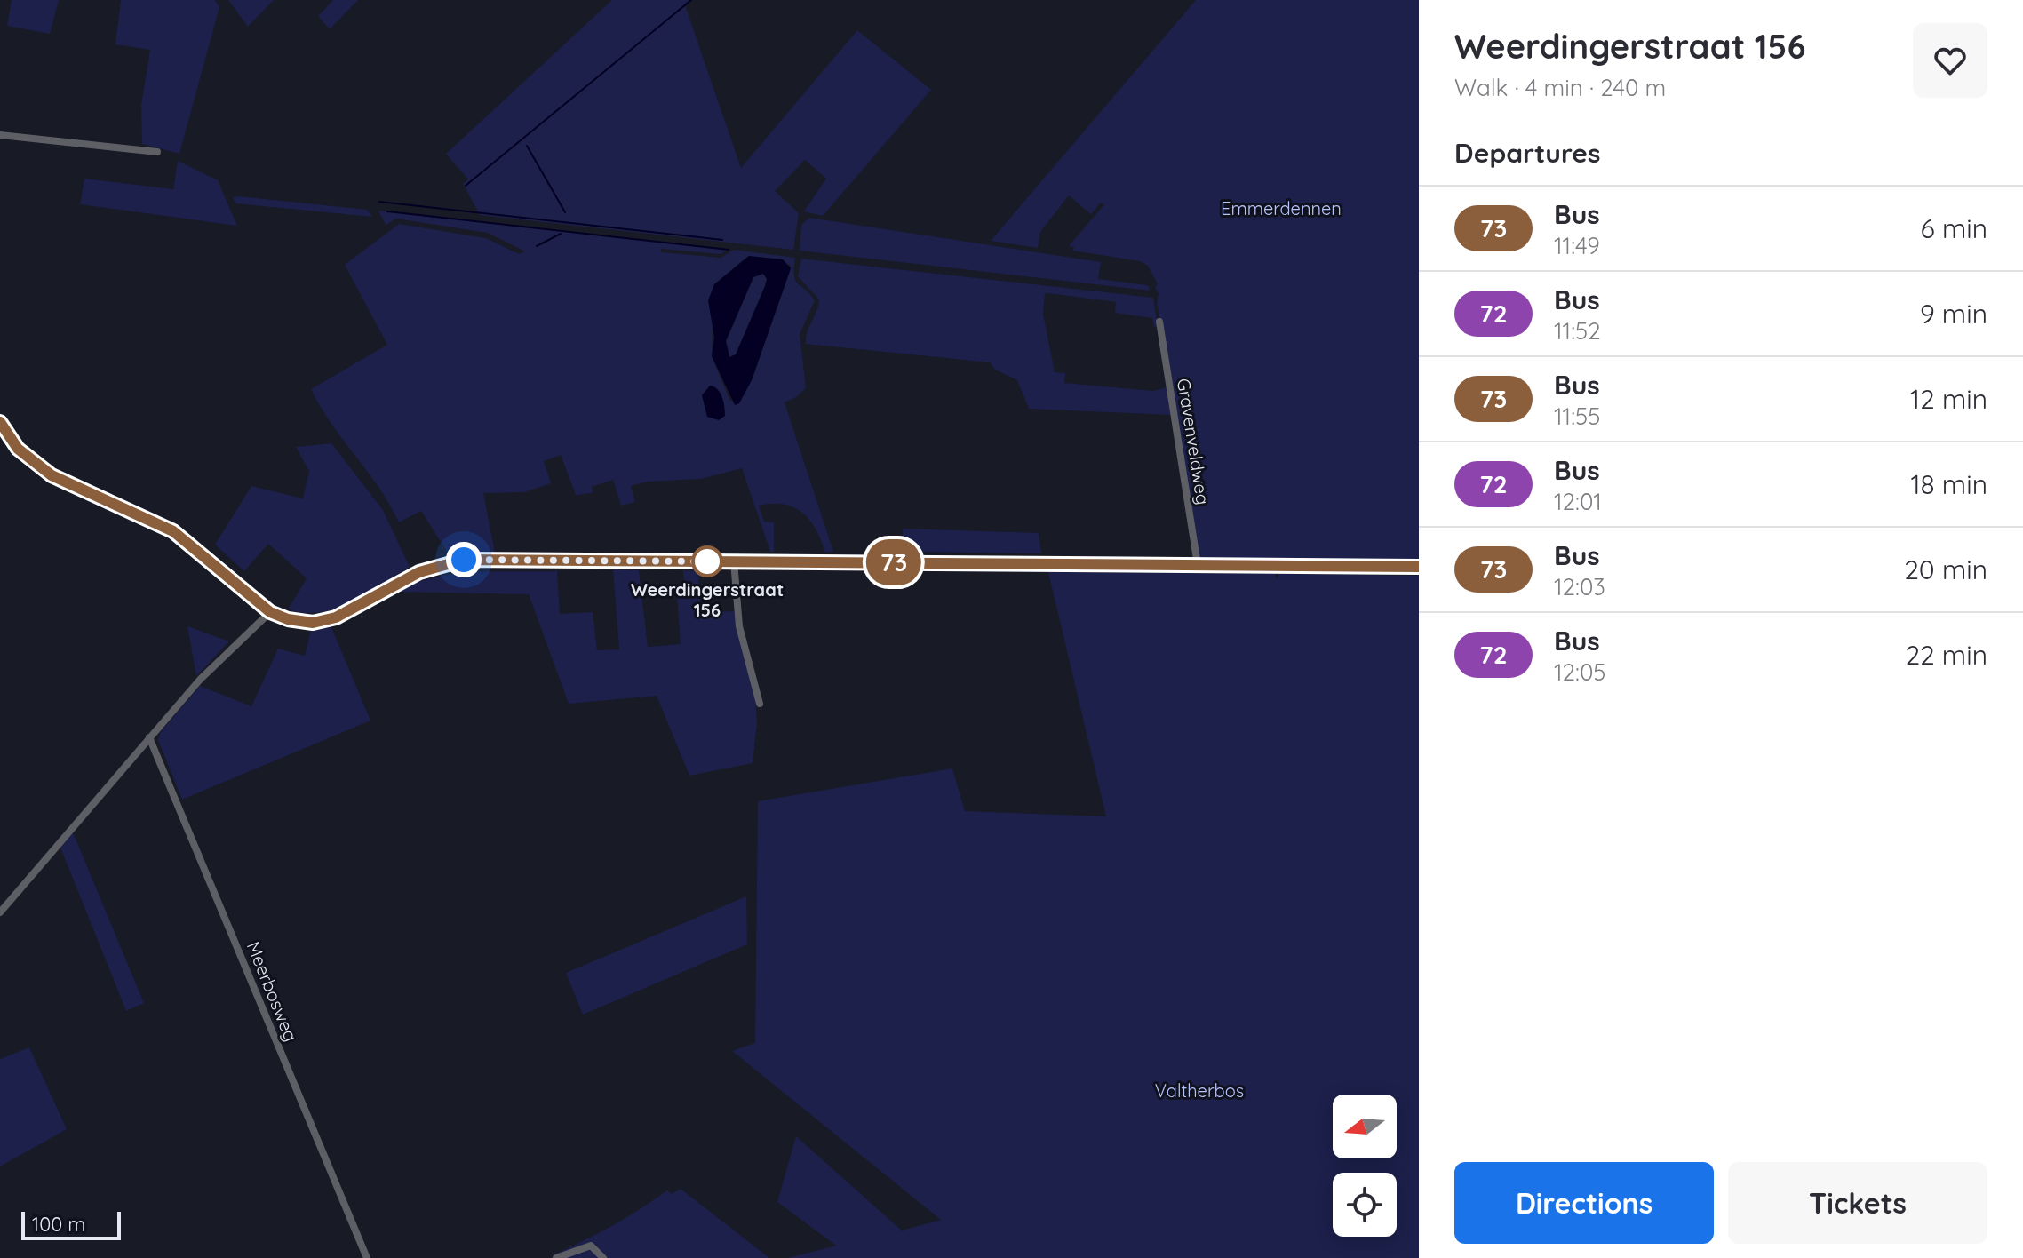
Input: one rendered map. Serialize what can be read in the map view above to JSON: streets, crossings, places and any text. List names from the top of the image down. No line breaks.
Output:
{"streets":{"street":["Gravenveldweg","Meerbosweg"]},"parks":["Emmerdennen","Valtherbos"],"places":["Weerdingerstraat 156"],"lines":["bus line 73"],"scale_bar":"100 m","north":"left","page":{"on_map":"73","heading":[["Weerdingerstraat 156","Walk · 4 min · 240 m"],"Departures"],"list":[{"mark":"73","name":"Bus","note":"11:49","value":"6 min"},{"mark":"72","name":"Bus","note":"11:52","value":"9 min"},{"mark":"73","name":"Bus","note":"11:55","value":"12 min"},{"mark":"72","name":"Bus","note":"12:01","value":"18 min"},{"mark":"73","name":"Bus","note":"12:03","value":"20 min"},{"mark":"72","name":"Bus","note":"12:05","value":"22 min"}],"buttons":["Directions","Tickets"],"scale":"100 m"}}
